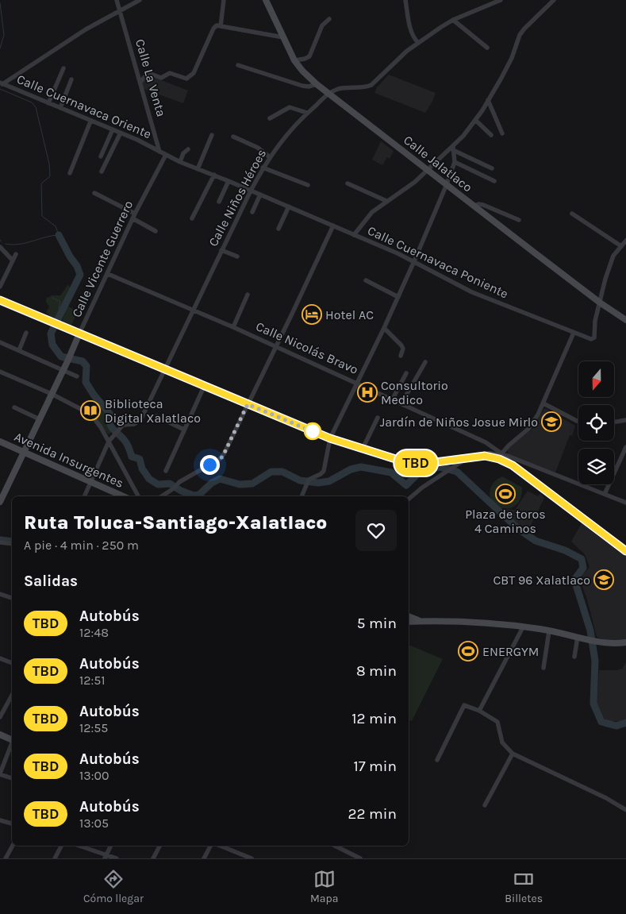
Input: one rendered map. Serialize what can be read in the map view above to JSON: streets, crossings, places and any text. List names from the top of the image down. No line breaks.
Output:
{"streets":{"main road":["Calle Jalatlaco","Calle Vicente Guerrero","Avenida Insurgentes"],"street":["Calle La Venta","Calle Cuernavaca Oriente","Calle Niños Héroes","Calle Cuernavaca Poniente","Calle Nicolás Bravo"]},"crossings":[["Calle La Venta","Calle Cuernavaca Oriente"],["Calle La Venta","Calle Cuernavaca Poniente"],["Calle Cuernavaca Oriente","Calle Cuernavaca Poniente"],["Calle Jalatlaco","Calle Niños Héroes"],["Calle Jalatlaco","Calle Cuernavaca Poniente"],["Calle Niños Héroes","Calle Cuernavaca Poniente"],["Calle Niños Héroes","Calle Nicolás Bravo"],["Calle Vicente Guerrero","Calle Cuernavaca Poniente"],["Calle Vicente Guerrero","Calle Nicolás Bravo"],["Calle Vicente Guerrero","Avenida Insurgentes"]],"places":{"hotel":["Hotel AC"],"hospital":["Consultorio Medico"],"library":["Biblioteca Digital Xalatlaco"],"school or university":["Jardín de Niños Josue Mirlo","CBT 96 Xalatlaco"],"sports":["Plaza de toros 4 Caminos","ENERGYM"]},"lines":["bus line TBD"],"north":"bottom","page":{"on_map":"TBD","heading":[["Ruta Toluca-Santiago-Xalatlaco","A pie · 4 min · 250 m"],"Salidas"],"list":[{"mark":"TBD","name":"Autobús","note":"12:48","value":"5 min"},{"mark":"TBD","name":"Autobús","note":"12:51","value":"8 min"},{"mark":"TBD","name":"Autobús","note":"12:55","value":"12 min"},{"mark":"TBD","name":"Autobús","note":"13:00","value":"17 min"},{"mark":"TBD","name":"Autobús","note":"13:05","value":"22 min"}],"tabs":["Cómo llegar","Mapa","Billetes"]}}
